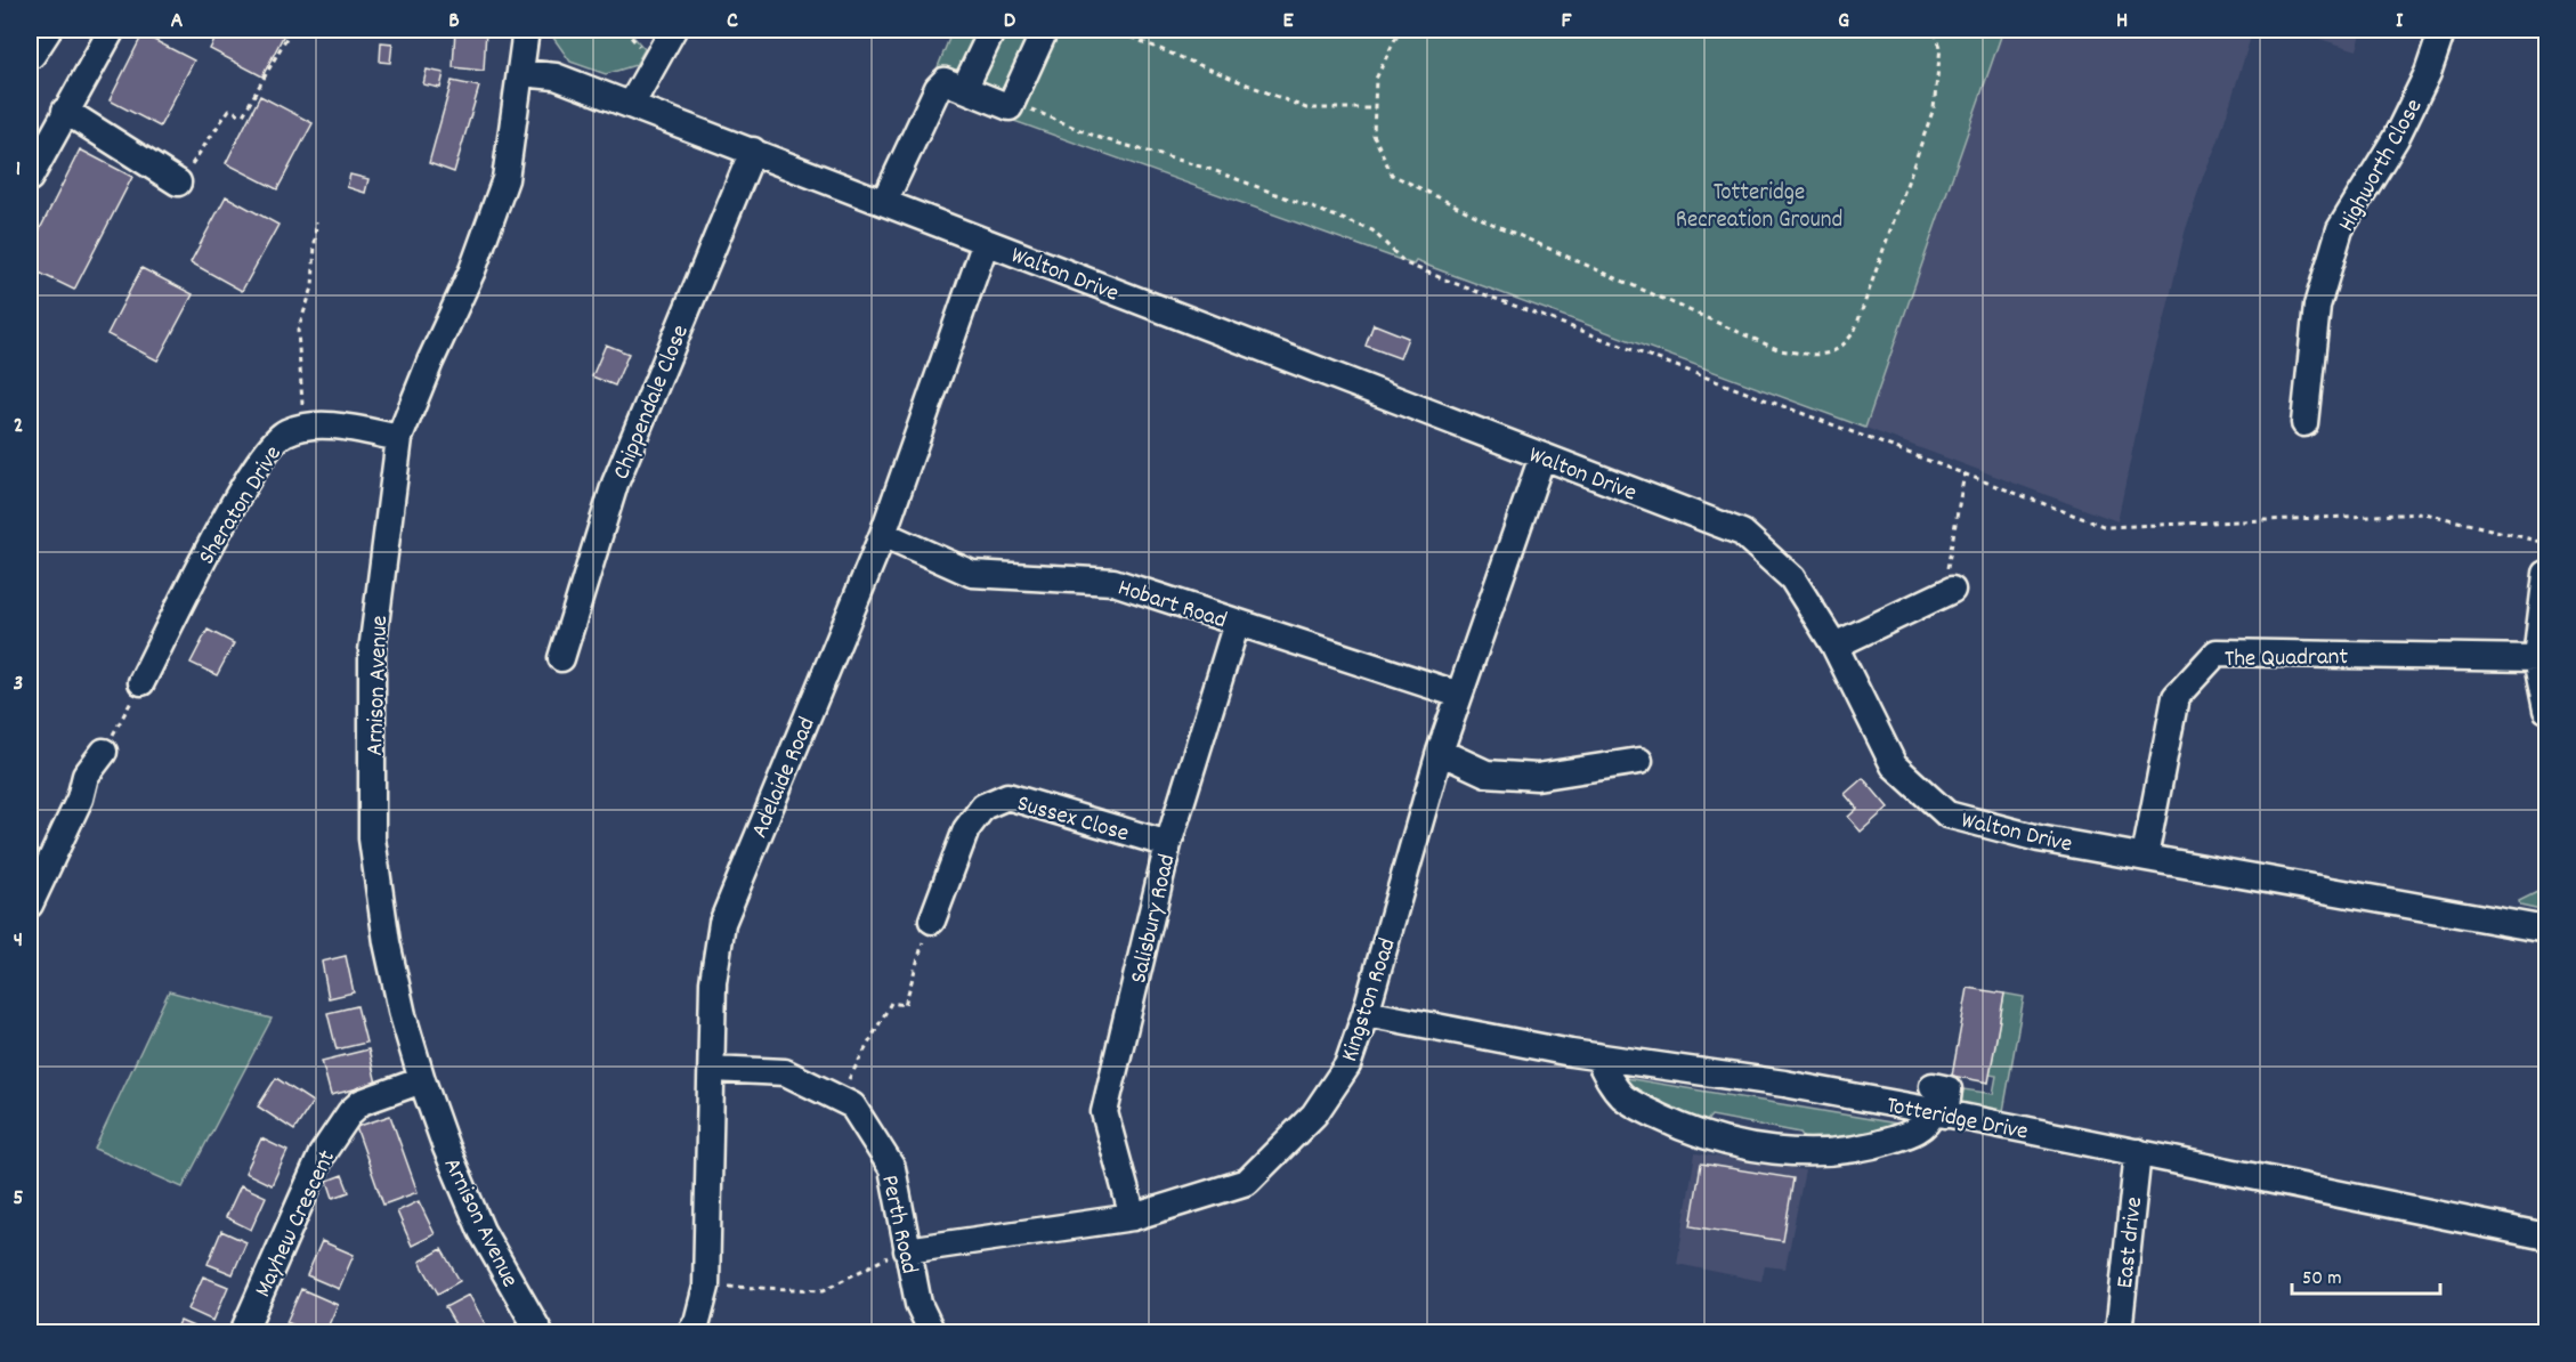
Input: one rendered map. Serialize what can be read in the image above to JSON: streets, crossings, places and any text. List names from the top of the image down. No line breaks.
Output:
{"streets":{"street":["Highworth Close","Walton Drive","Chippendale Close","Sheraton Drive","Hobart Road","The Quadrant","Arnison Avenue","Adelaide Road","Sussex Close","Salisbury Road","Kingston Road","Totteridge Drive","Mayhew Crescent","Perth Road","East drive"]},"crossings":[["Walton Drive","Chippendale Close"],["Walton Drive","The Quadrant"],["Walton Drive","Arnison Avenue"],["Walton Drive","Adelaide Road"],["Walton Drive","Kingston Road"],["Sheraton Drive","Arnison Avenue"],["Hobart Road","Adelaide Road"],["Hobart Road","Salisbury Road"],["Hobart Road","Kingston Road"],["Arnison Avenue","Mayhew Crescent"],["Adelaide Road","Perth Road"],["Sussex Close","Salisbury Road"],["Salisbury Road","Kingston Road"],["Kingston Road","Totteridge Drive"],["Kingston Road","Perth Road"],["Totteridge Drive","East drive"]],"parks":["Totteridge Recreation Ground"],"scale_bar":"50 m","grid":{"columns":["A","B","C","D","E","F","G","H","I"],"rows":["1","2","3","4","5"]}}
